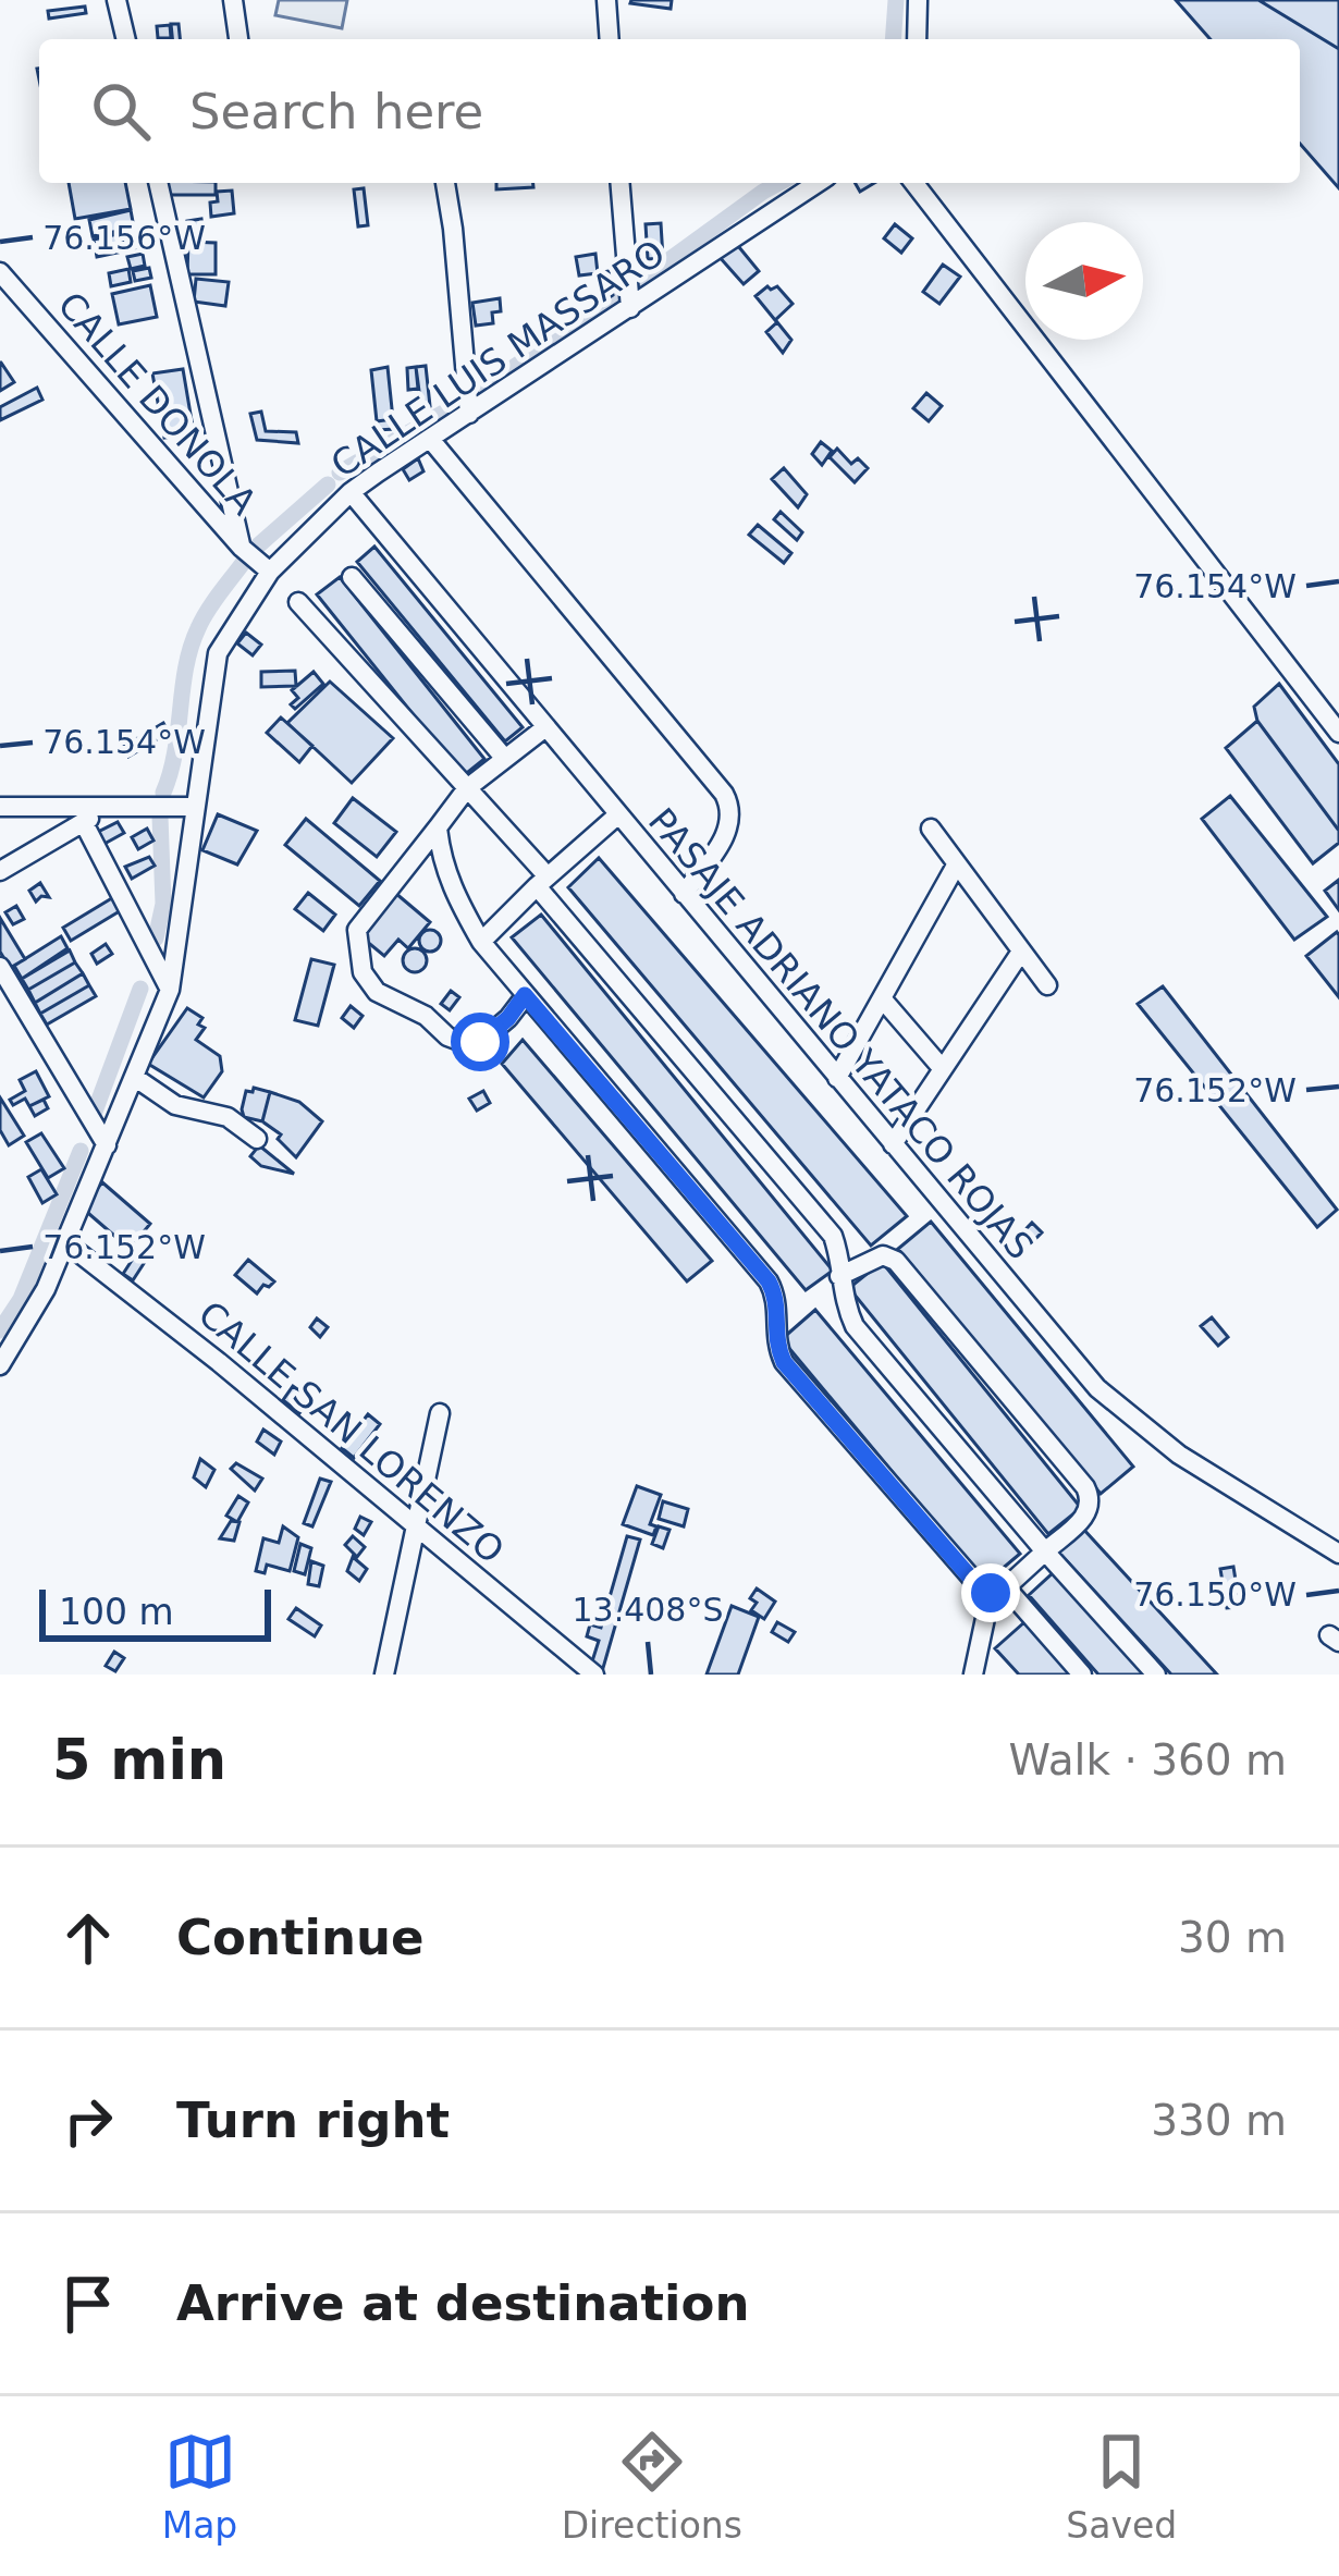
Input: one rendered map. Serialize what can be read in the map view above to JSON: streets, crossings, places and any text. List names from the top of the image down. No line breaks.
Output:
{"streets":{"street":["CALLE LUIS MASSARO","CALLE DONOLA","PASAJE ADRIANO YATACO ROJAS","CALLE SAN LORENZO"]},"crossings":[["CALLE LUIS MASSARO","CALLE DONOLA"],["CALLE LUIS MASSARO","PASAJE ADRIANO YATACO ROJAS"],["CALLE LUIS MASSARO","CALLE SAN LORENZO"]],"scale_bar":"100 m","north":"right","page":{"search":"Search here","scale":"100 m","heading":["5 min","Walk · 360 m"],"list":[["Continue","30 m"],["Turn right","330 m"],"Arrive at destination"],"nav":["Map","Directions","Saved"]},"coordinates":["76.156°W","76.154°W","76.152°W","76.150°W","13.408°S"]}
